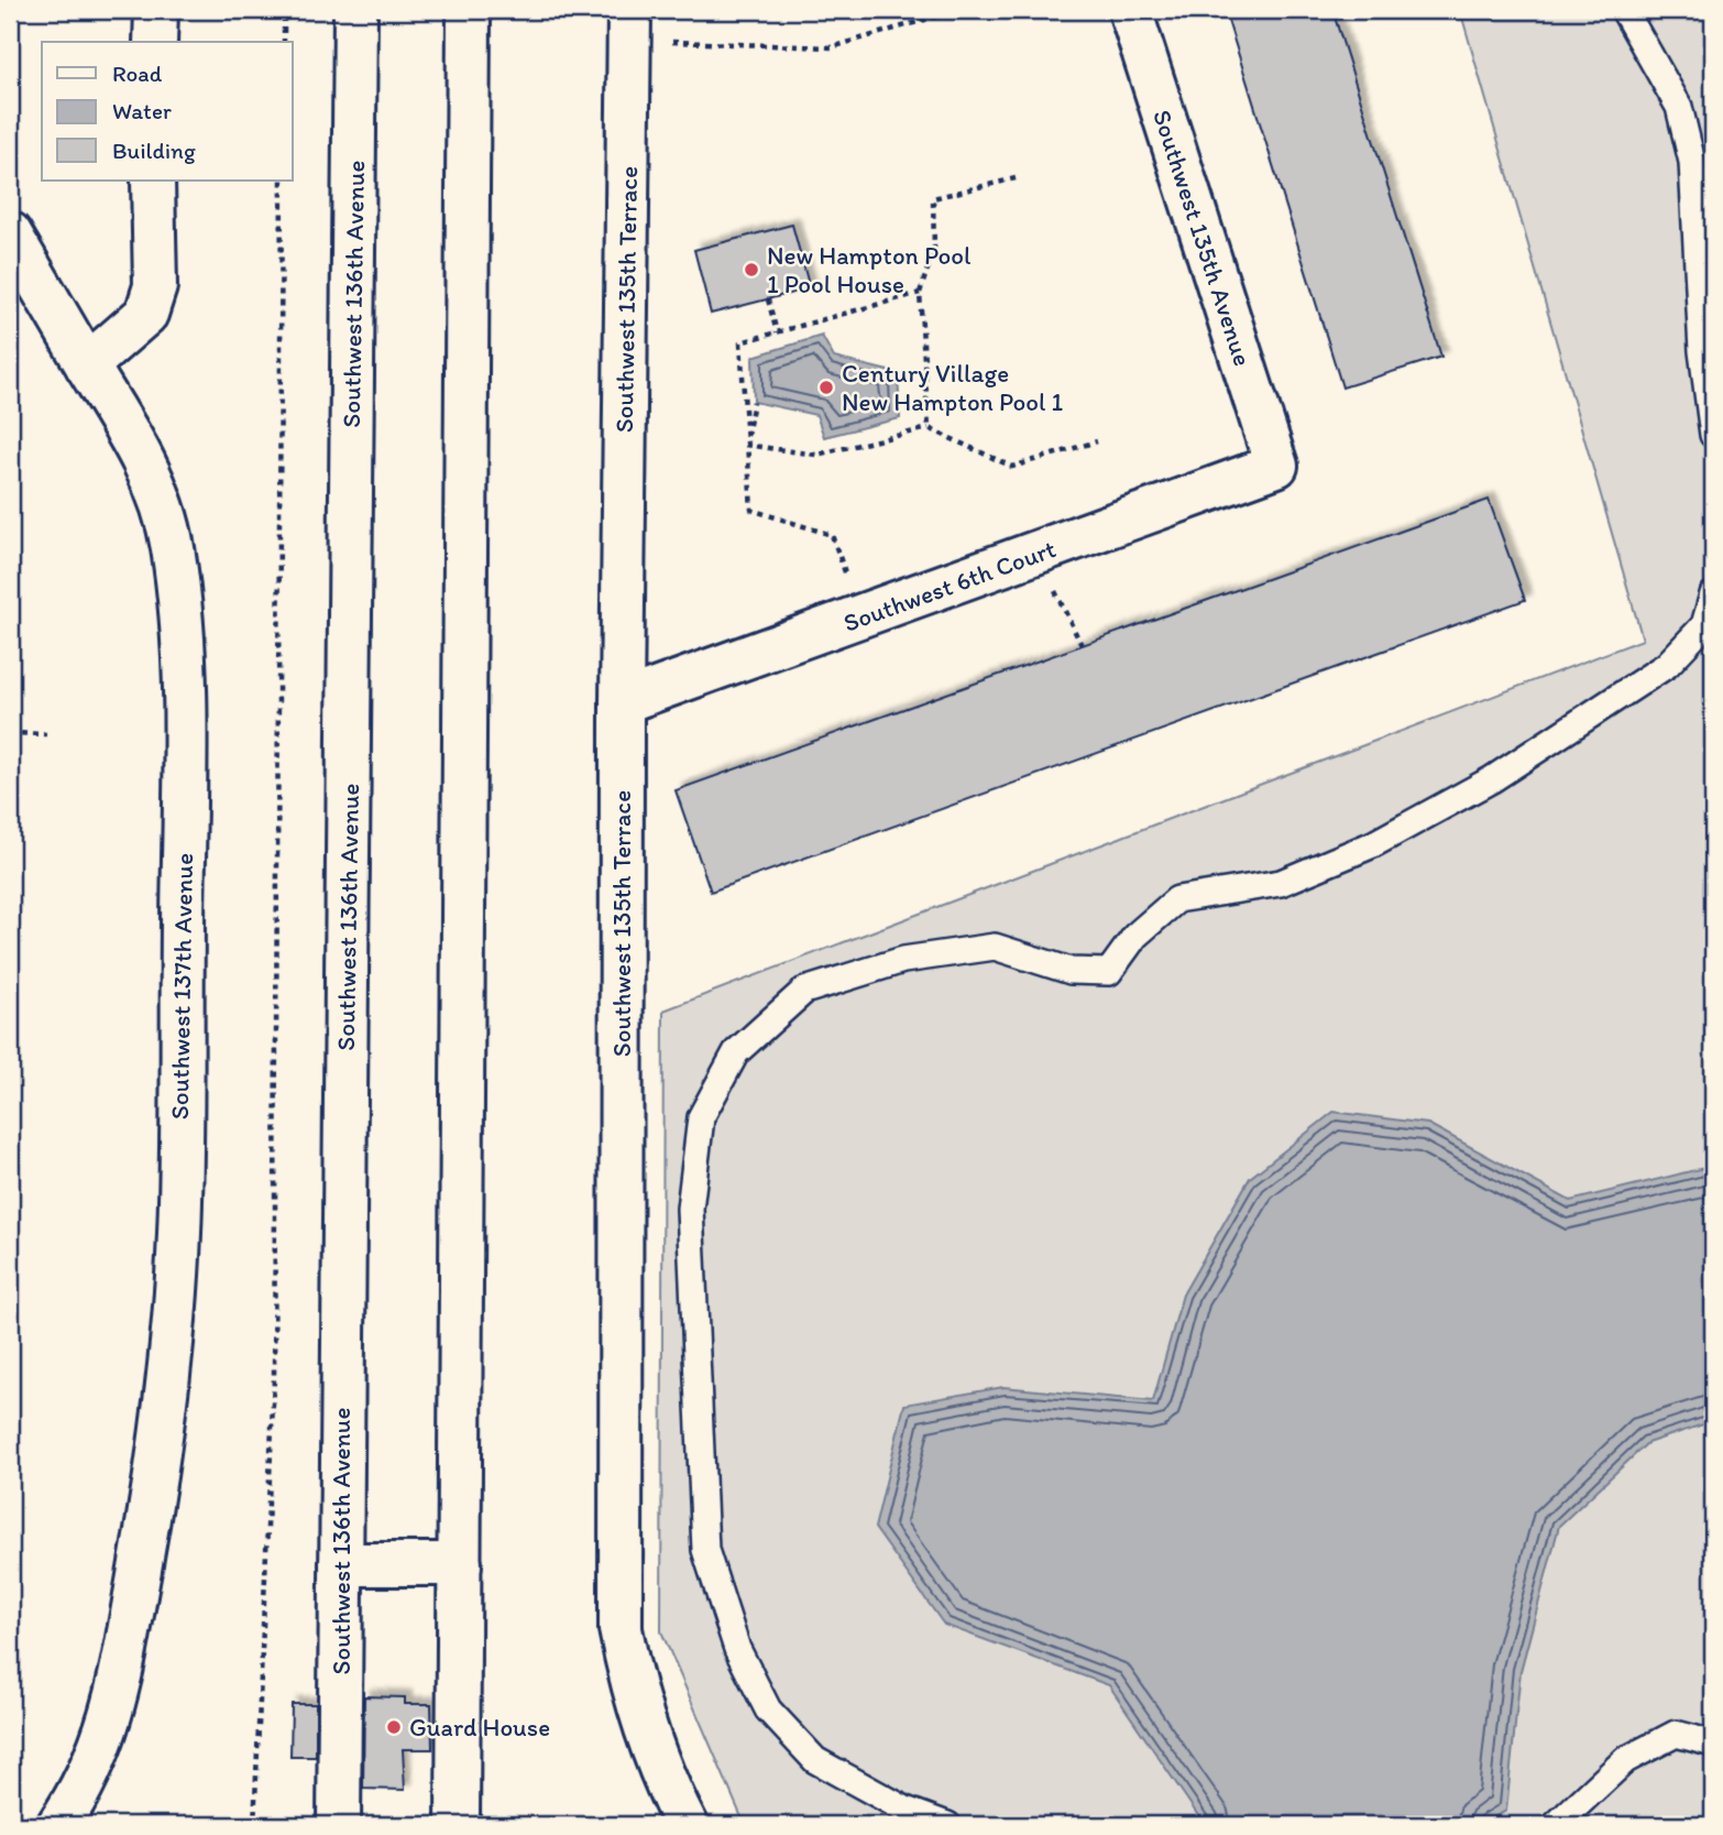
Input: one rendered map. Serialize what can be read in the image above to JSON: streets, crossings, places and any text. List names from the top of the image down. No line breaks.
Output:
{"streets":{"street":["Southwest 135th Avenue","Southwest 136th Avenue","Southwest 135th Terrace","Southwest 6th Court","Southwest 137th Avenue"]},"crossings":[["Southwest 135th Avenue","Southwest 6th Court"],["Southwest 135th Terrace","Southwest 6th Court"]],"places":["New Hampton Pool 1 Pool House","Century Village New Hampton Pool 1","Guard House"],"legend":["Road","Water","Building"]}
